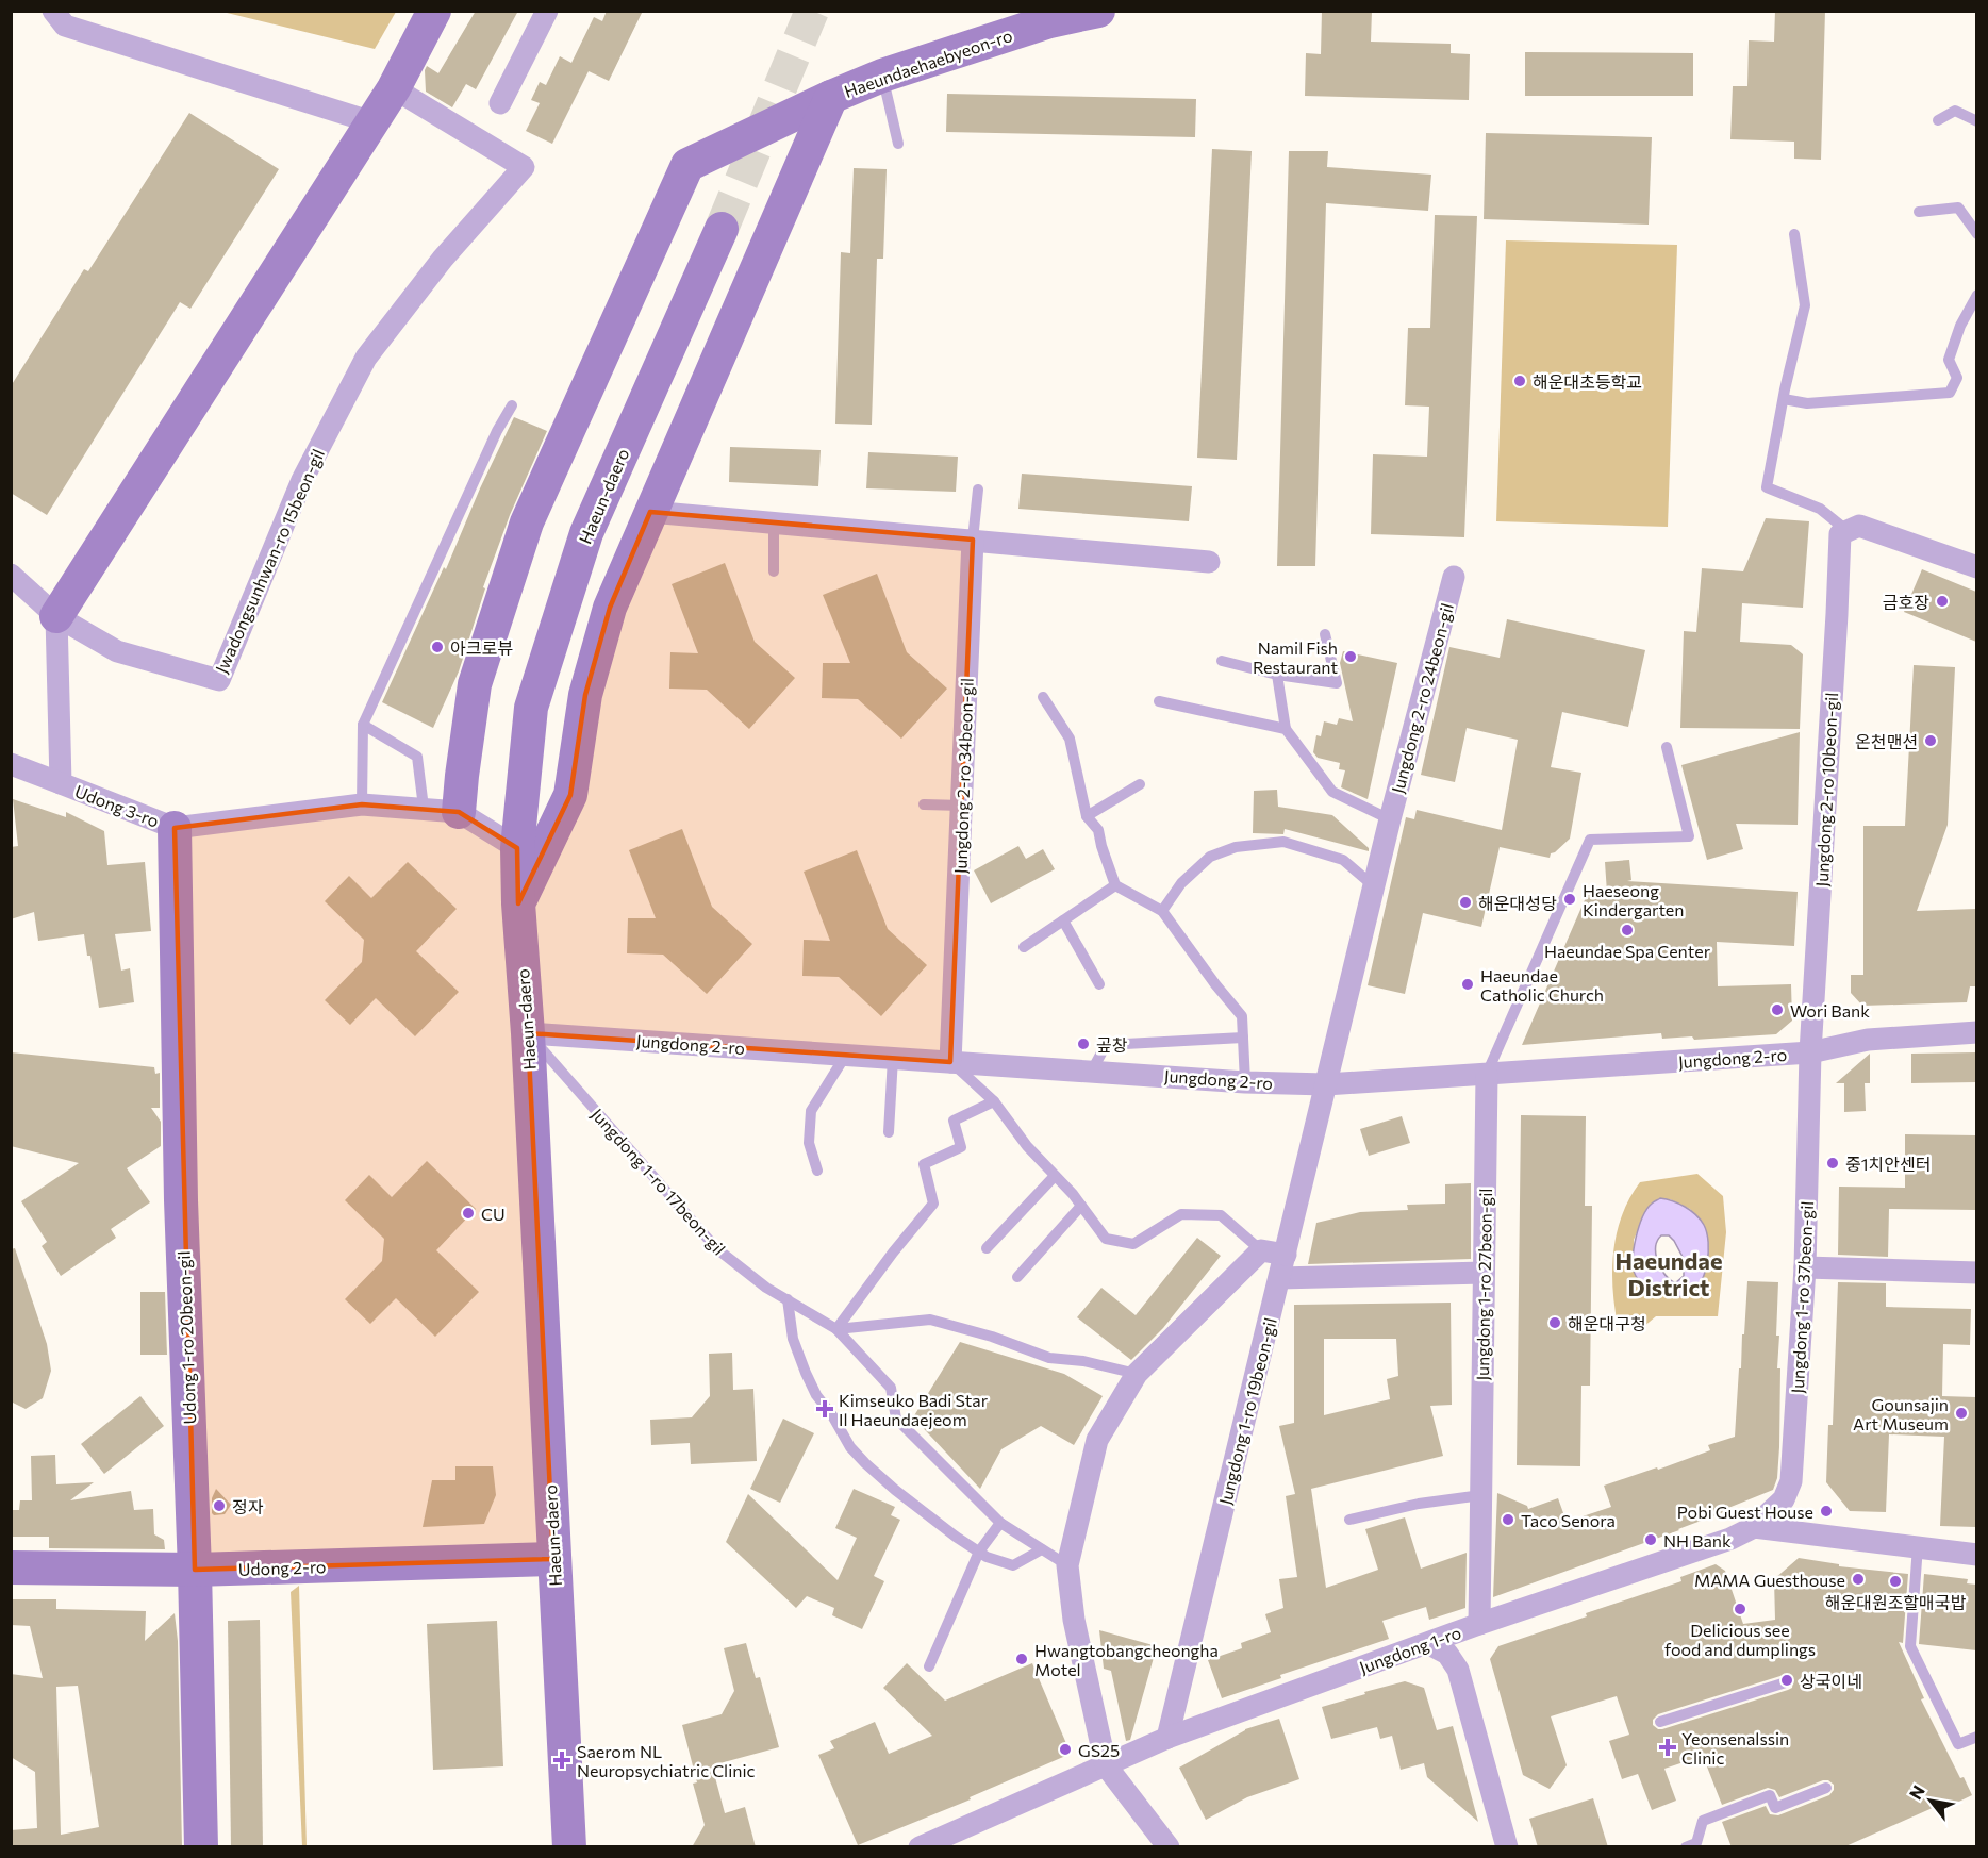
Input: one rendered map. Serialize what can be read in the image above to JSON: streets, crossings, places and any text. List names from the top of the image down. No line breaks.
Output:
{"streets":{"street":["Haeundaehaebyeon-ro","Haeun-daero","Jwadongsunhwan-ro 15beon-gil","Jungdong 2-ro 24beon-gil","Jungdong 2-ro 34beon-gil","Jungdong 2-ro 10beon-gil","Udong 3-ro","Jungdong 2-ro","Jungdong 1-ro 27beon-gil","Jungdong 1-ro 37beon-gil","Udong 1-ro 20beon-gil","Jungdong 1-ro 19beon-gil","Udong 2-ro","Jungdong 1-ro"],"lane":["Jungdong 1-ro 17beon-gil"]},"crossings":[["Haeundaehaebyeon-ro","Udong 3-ro"],["Haeun-daero","Udong 3-ro"],["Haeun-daero","Jungdong 2-ro"],["Haeun-daero","Jungdong 1-ro 17beon-gil"],["Haeun-daero","Udong 2-ro"],["Jwadongsunhwan-ro 15beon-gil","Udong 3-ro"],["Jungdong 2-ro 24beon-gil","Jungdong 2-ro"],["Jungdong 2-ro 24beon-gil","Jungdong 1-ro 19beon-gil"],["Jungdong 2-ro 34beon-gil","Jungdong 2-ro"],["Jungdong 2-ro 10beon-gil","Jungdong 2-ro"],["Jungdong 2-ro 10beon-gil","Jungdong 1-ro 37beon-gil"],["Udong 3-ro","Udong 1-ro 20beon-gil"],["Jungdong 2-ro","Jungdong 1-ro 17beon-gil"],["Jungdong 2-ro","Jungdong 1-ro 27beon-gil"],["Jungdong 2-ro","Jungdong 1-ro 37beon-gil"],["Jungdong 2-ro","Jungdong 1-ro 19beon-gil"],["Jungdong 1-ro 27beon-gil","Jungdong 1-ro"],["Jungdong 1-ro 37beon-gil","Jungdong 1-ro"],["Udong 1-ro 20beon-gil","Udong 2-ro"],["Jungdong 1-ro 19beon-gil","Jungdong 1-ro"]],"districts":["Haeundae District"],"places":{"other":["해운대초등학교","금호장","아크로뷰","Namil Fish Restaurant","온천맨션","Haeseong Kindergarten","해운대성당","Haeundae Spa Center","Haeundae Catholic Church","Wori Bank","곺창","중1치안센터","CU","해운대구청","Gounsajin Art Museum","정자","Pobi Guest House","Taco Senora","NH Bank","MAMA Guesthouse","해운대원조할매국밥","Delicious see food and dumplings","Hwangtobangcheongha Motel","상국이네","GS25"],"health":["Kimseuko Badi Star Il Haeundaejeom","Yeonsenalssin Clinic","Saerom NL Neuropsychiatric Clinic"]},"north":"top left"}
